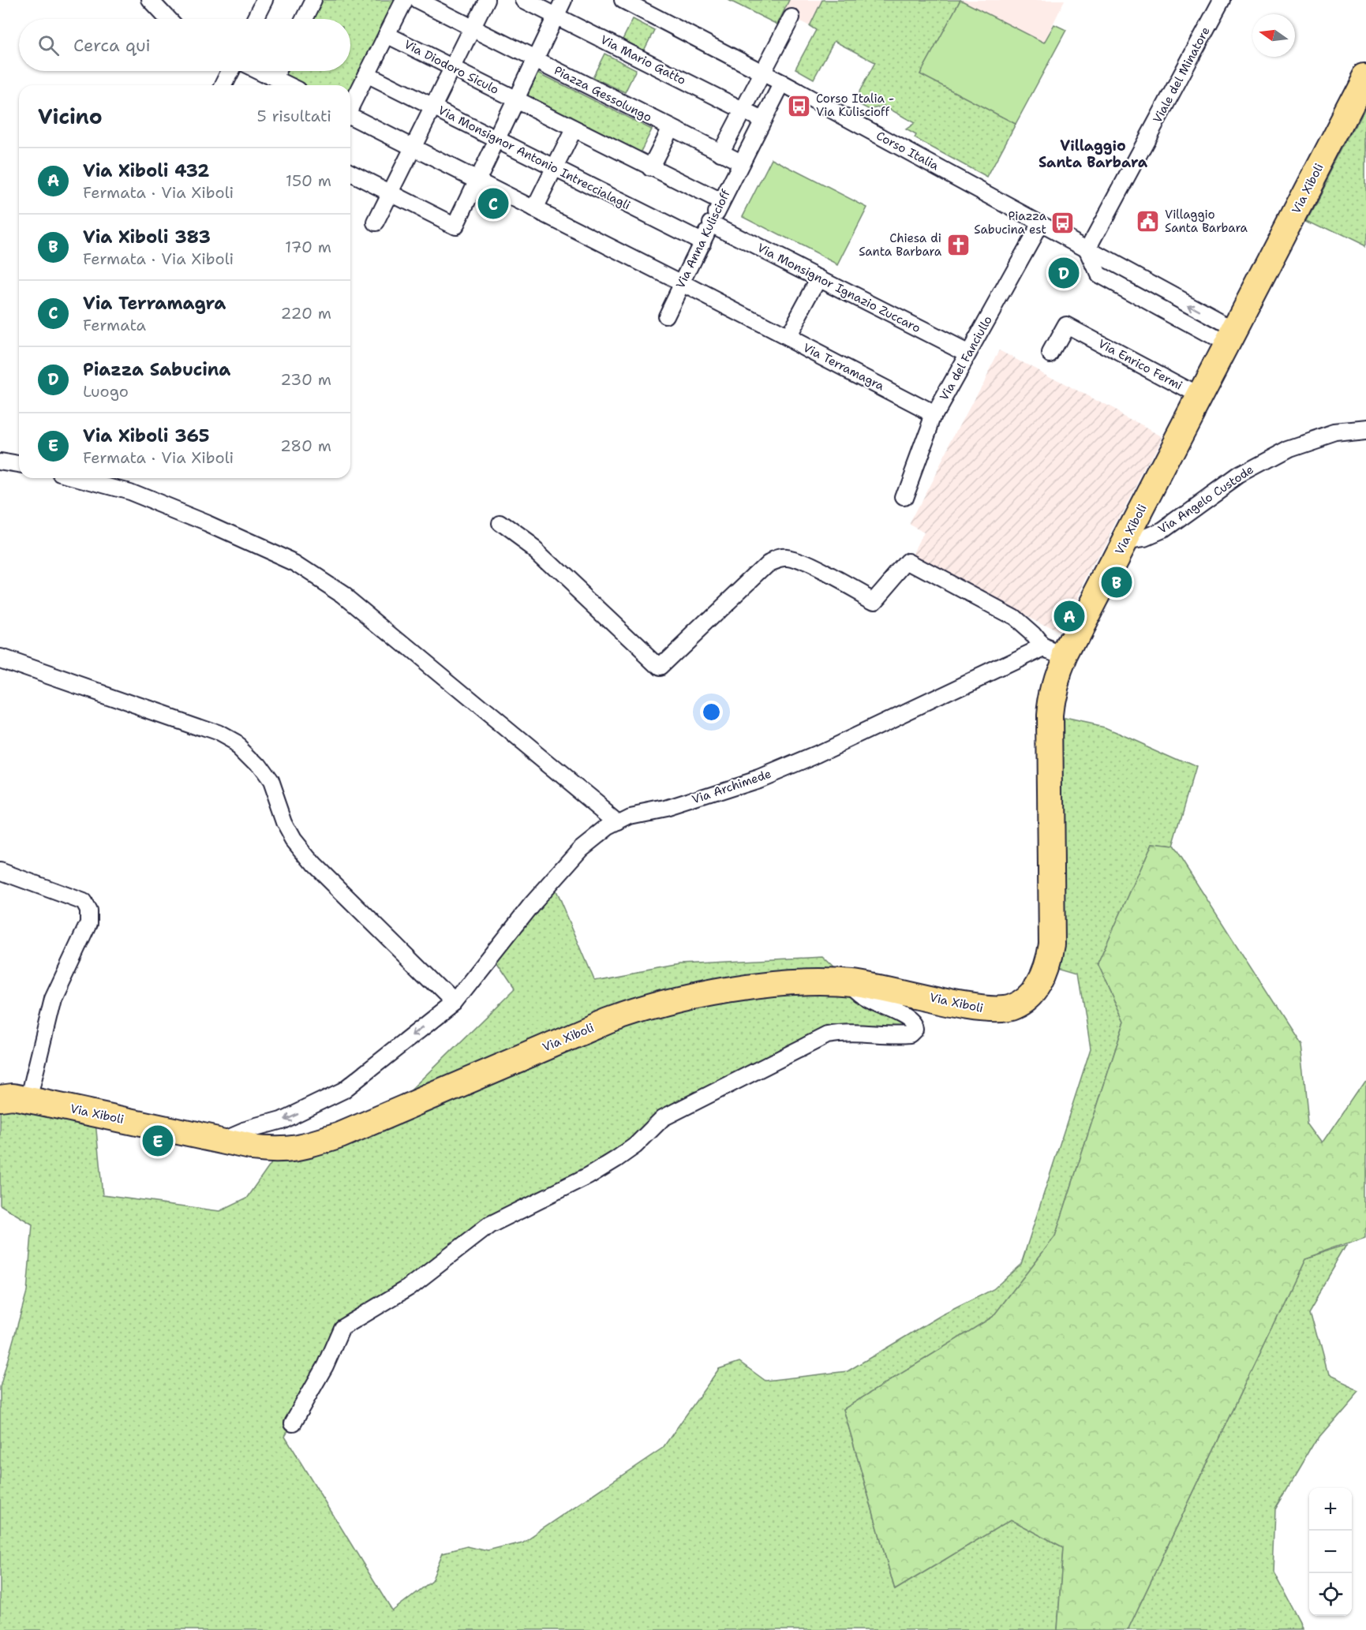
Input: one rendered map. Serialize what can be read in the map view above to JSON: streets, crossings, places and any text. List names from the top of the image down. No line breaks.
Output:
{"streets":{"main road":["Via Xiboli"],"street":["Via Mario Gatto","Via Diodoro Siculo","Viale del Minatore","Piazza Gessolungo","Corso Italia","Via Monsignor Antonio Intreccialagli","Via Anna Kuliscioff","Via Monsignor Ignazio Zuccaro","Via del Fanciullo","Via Enrico Fermi","Via Terramagra","Via Angelo Custode","Via Archimede"]},"crossings":[["Via Mario Gatto","Via Anna Kuliscioff"],["Viale del Minatore","Corso Italia"],["Piazza Gessolungo","Via Anna Kuliscioff"],["Corso Italia","Via Xiboli"],["Corso Italia","Via Anna Kuliscioff"],["Corso Italia","Via del Fanciullo"],["Via Monsignor Antonio Intreccialagli","Via Anna Kuliscioff"],["Via Xiboli","Via Enrico Fermi"],["Via Xiboli","Via Angelo Custode"],["Via Xiboli","Via Archimede"],["Via Anna Kuliscioff","Via Monsignor Ignazio Zuccaro"],["Via Anna Kuliscioff","Via Terramagra"],["Via Monsignor Ignazio Zuccaro","Via del Fanciullo"],["Via del Fanciullo","Via Terramagra"]],"districts":["Villaggio Santa Barbara"],"places":{"bus stop":["Corso Italia - Via Kuliscioff","Piazza Sabucina est"],"public building":["Villaggio Santa Barbara"],"church":["Chiesa di Santa Barbara"]},"north":"left","page":{"search":"Cerca qui","heading":["Vicino","5 risultati"],"list":[{"mark":"A","name":"Via Xiboli 432","note":"Fermata · Via Xiboli","value":"150 m"},{"mark":"B","name":"Via Xiboli 383","note":"Fermata · Via Xiboli","value":"170 m"},{"mark":"C","name":"Via Terramagra","note":"Fermata","value":"220 m"},{"mark":"D","name":"Piazza Sabucina","note":"Luogo","value":"230 m"},{"mark":"E","name":"Via Xiboli 365","note":"Fermata · Via Xiboli","value":"280 m"}],"pins":["C","D","B","A","E"],"map_buttons":["+","−"]}}
